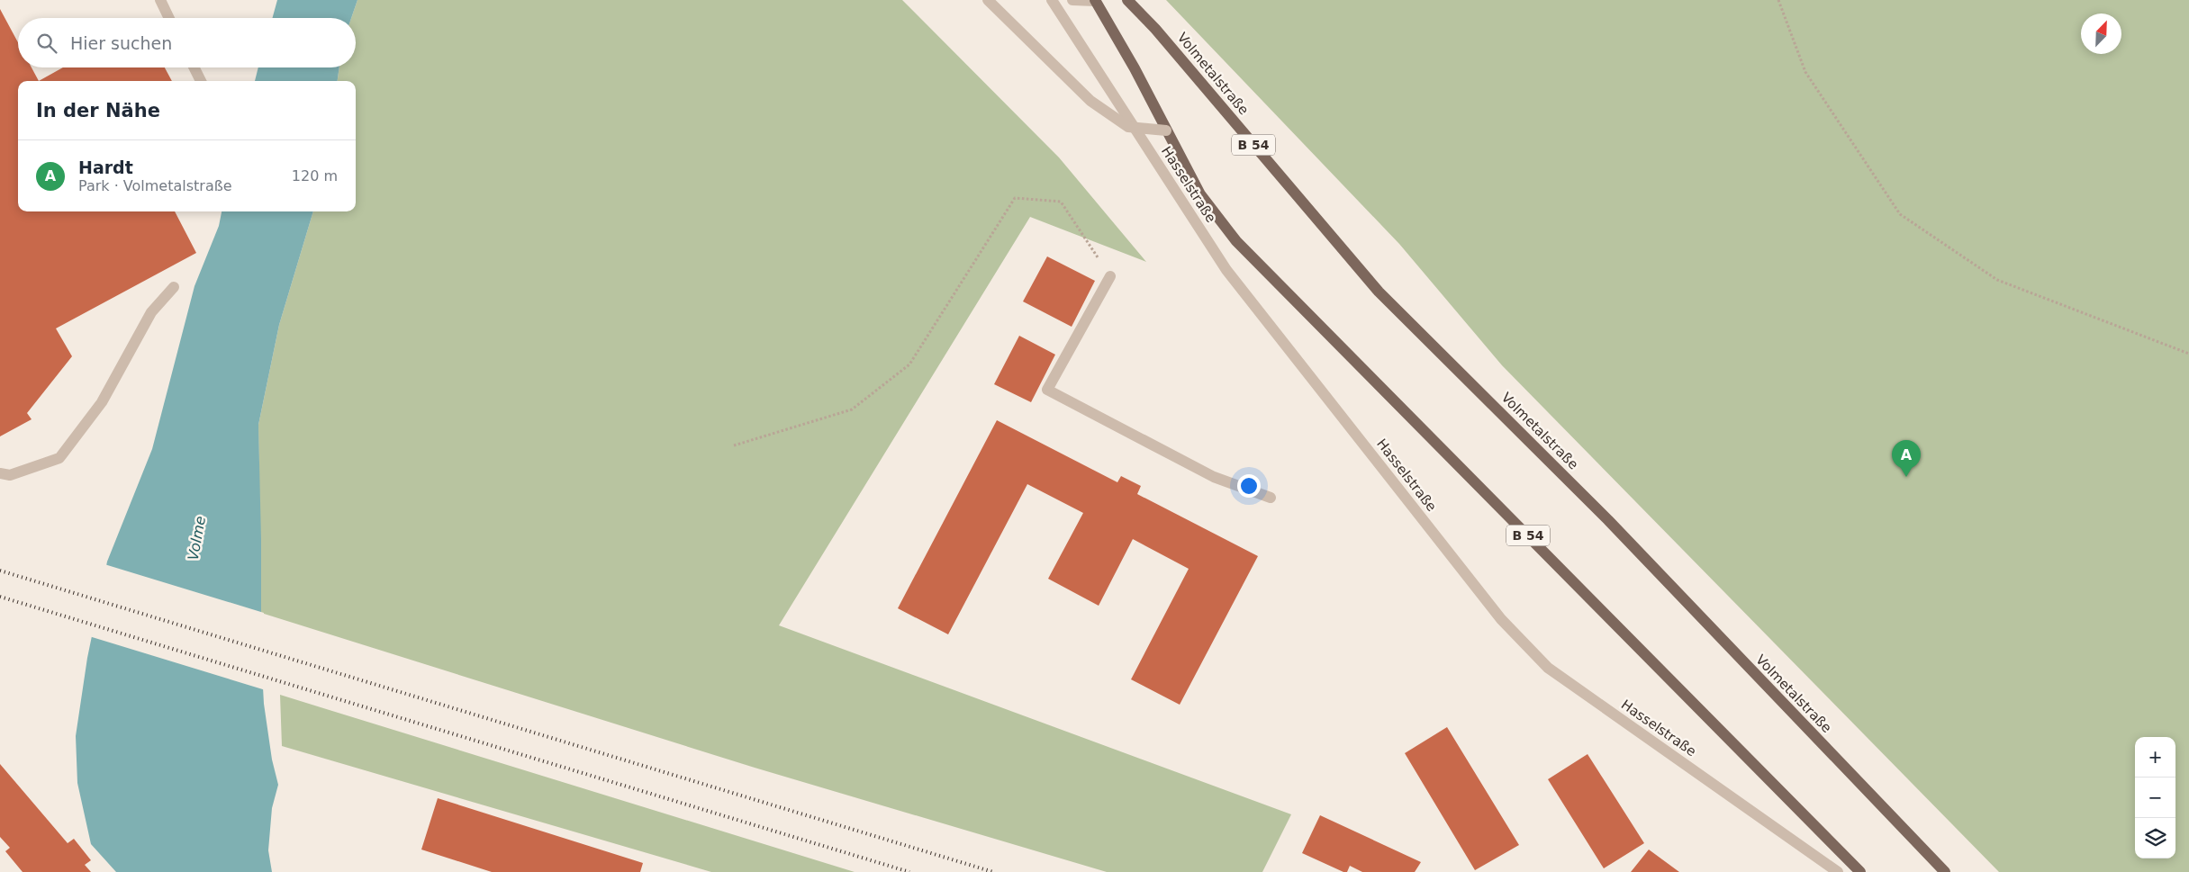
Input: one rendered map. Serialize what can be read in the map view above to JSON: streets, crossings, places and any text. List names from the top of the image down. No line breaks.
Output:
{"streets":{"main road":["Volmetalstraße","B 54"],"lane":["Hasselstraße"]},"water":["Volme"],"north":"top right","page":{"search":"Hier suchen","heading":"In der Nähe","list":[{"mark":"A","name":"Hardt","note":"Park · Volmetalstraße","value":"120 m"}],"pins":"A","map_buttons":["+","−"]}}
